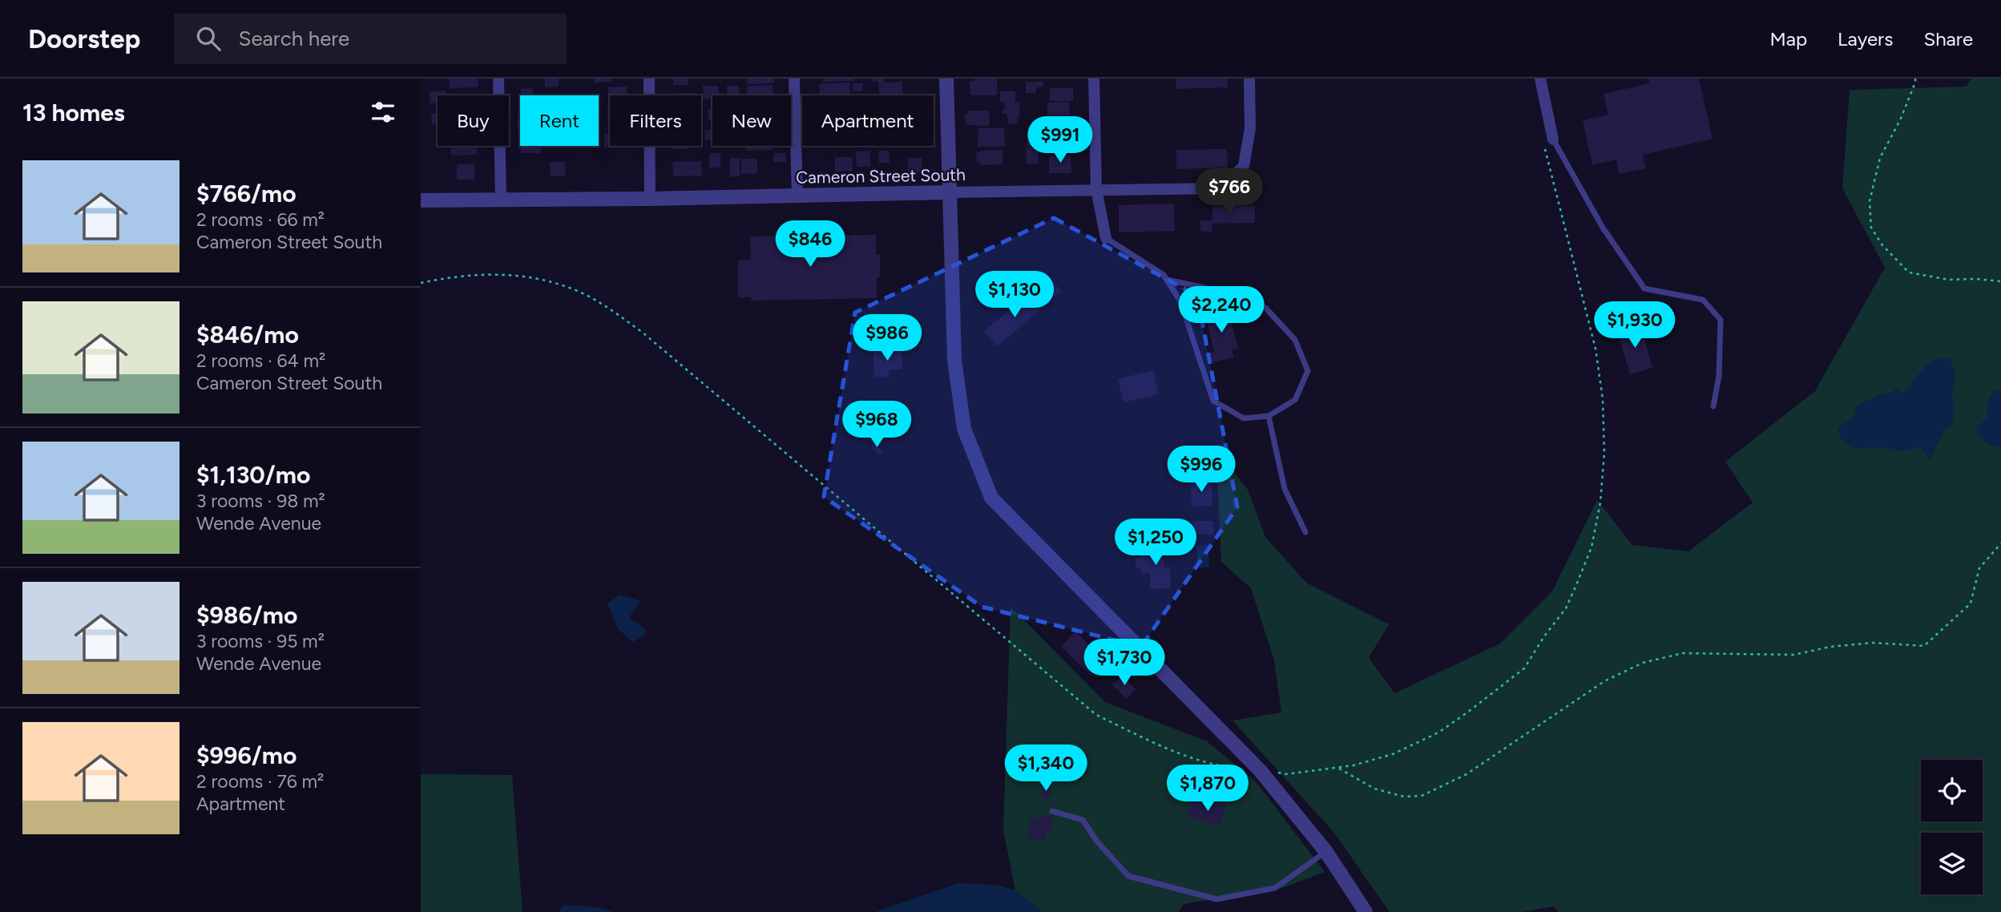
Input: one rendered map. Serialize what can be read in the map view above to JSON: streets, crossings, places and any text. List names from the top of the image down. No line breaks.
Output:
{"streets":{"street":["Cameron Street South"]},"page":{"header":"Doorstep","search":"Search here","nav":["Map","Layers","Share"],"heading":"13 homes","chip":["Buy","Rent","Filters","New","Apartment"],"price":["$991","$766","$846","$1,130","$2,240","$1,930","$986","$968","$996","$1,250","$1,730","$1,340","$1,870"],"list":[{"name":"$766/mo","note":"2 rooms · 66 m² · Cameron Street South"},{"name":"$846/mo","note":"2 rooms · 64 m² · Cameron Street South"},{"name":"$1,130/mo","note":"3 rooms · 98 m² · Wende Avenue"},{"name":"$986/mo","note":"3 rooms · 95 m² · Wende Avenue"},{"name":"$996/mo","note":"2 rooms · 76 m² · Apartment"}]}}
